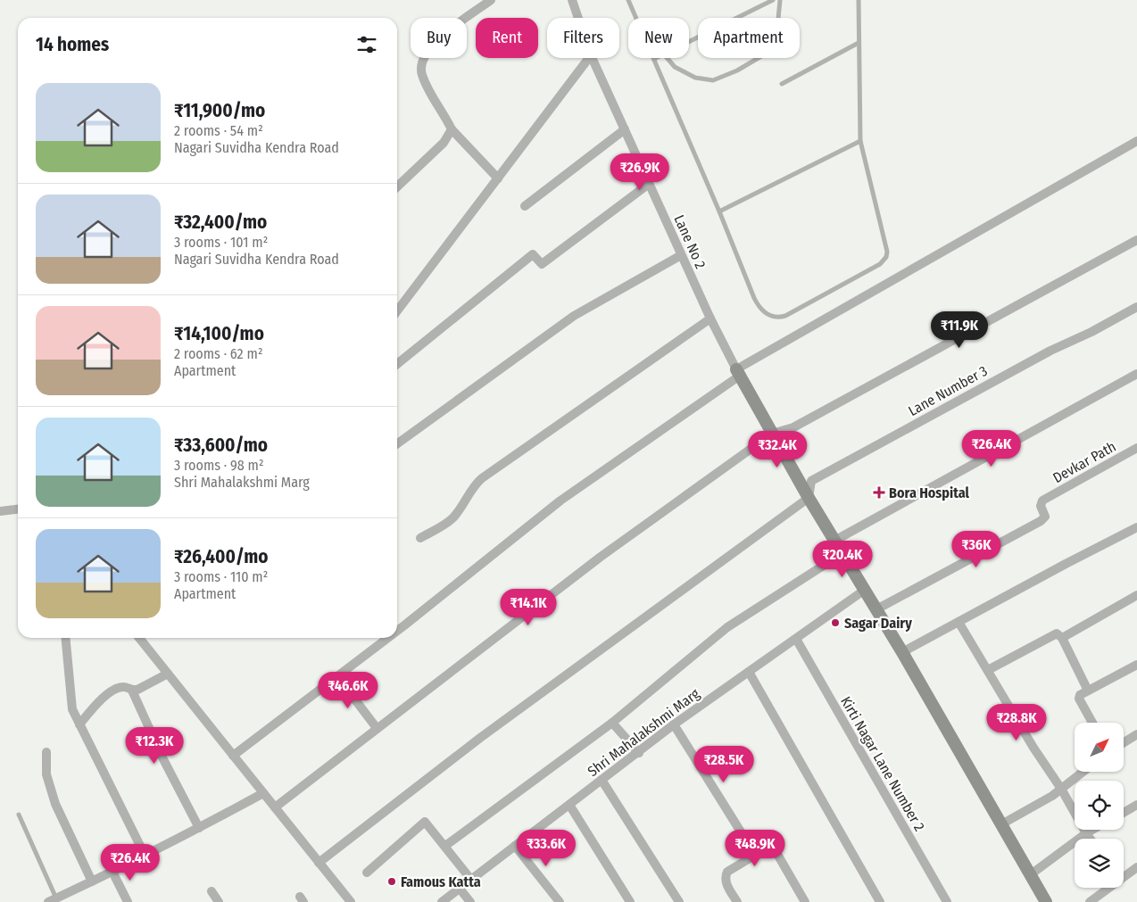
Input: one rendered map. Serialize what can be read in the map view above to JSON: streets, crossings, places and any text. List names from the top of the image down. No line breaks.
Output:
{"streets":{"street":["Lane No 2","Lane Number 3","Devkar Path","Shri Mahalakshmi Marg","Kirti Nagar Lane Number 2"]},"crossings":[["Shri Mahalakshmi Marg","Kirti Nagar Lane Number 2"]],"places":{"health":["Bora Hospital"],"other":["Sagar Dairy","Famous Katta"]},"north":"top right","page":{"chip":["Buy","Rent","Filters","New","Apartment"],"heading":"14 homes","list":[{"name":"₹11,900/mo","note":"2 rooms · 54 m² · Nagari Suvidha Kendra Road"},{"name":"₹32,400/mo","note":"3 rooms · 101 m² · Nagari Suvidha Kendra Road"},{"name":"₹14,100/mo","note":"2 rooms · 62 m² · Apartment"},{"name":"₹33,600/mo","note":"3 rooms · 98 m² · Shri Mahalakshmi Marg"},{"name":"₹26,400/mo","note":"3 rooms · 110 m² · Apartment"}],"price":["₹26.9K","₹11.9K","₹26.4K","₹32.4K","₹36K","₹20.4K","₹14.1K","₹46.6K","₹28.8K","₹12.3K","₹28.5K","₹33.6K","₹48.9K","₹26.4K"]}}
